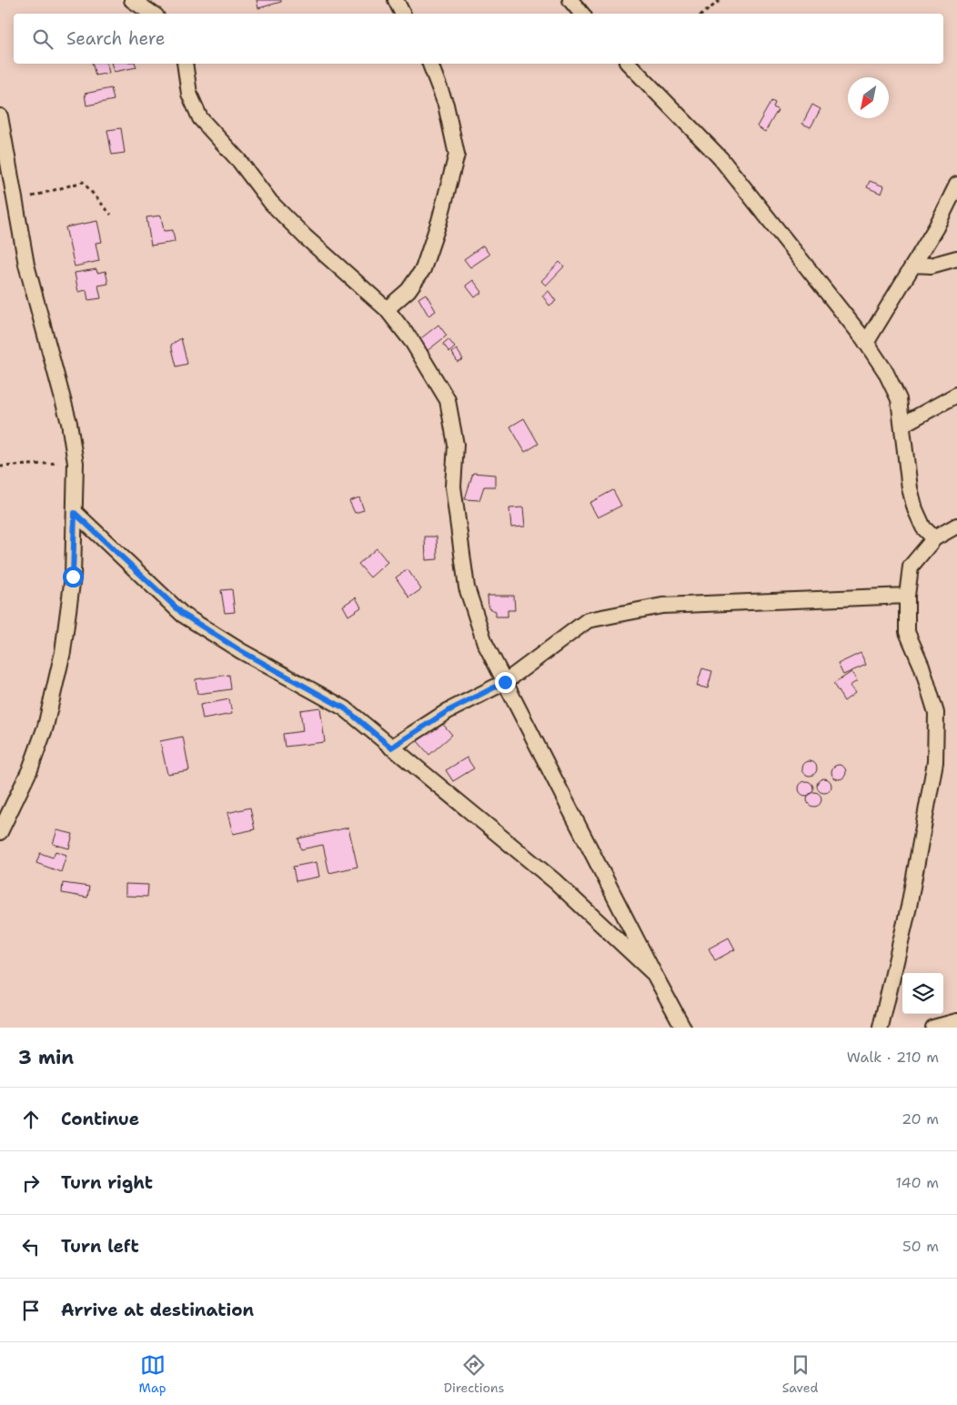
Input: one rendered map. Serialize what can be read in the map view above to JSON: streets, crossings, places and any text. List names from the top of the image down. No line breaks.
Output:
{"north":"bottom left","page":{"search":"Search here","heading":["3 min","Walk · 210 m"],"list":[["Continue","20 m"],["Turn right","140 m"],["Turn left","50 m"],"Arrive at destination"],"nav":["Map","Directions","Saved"]}}
